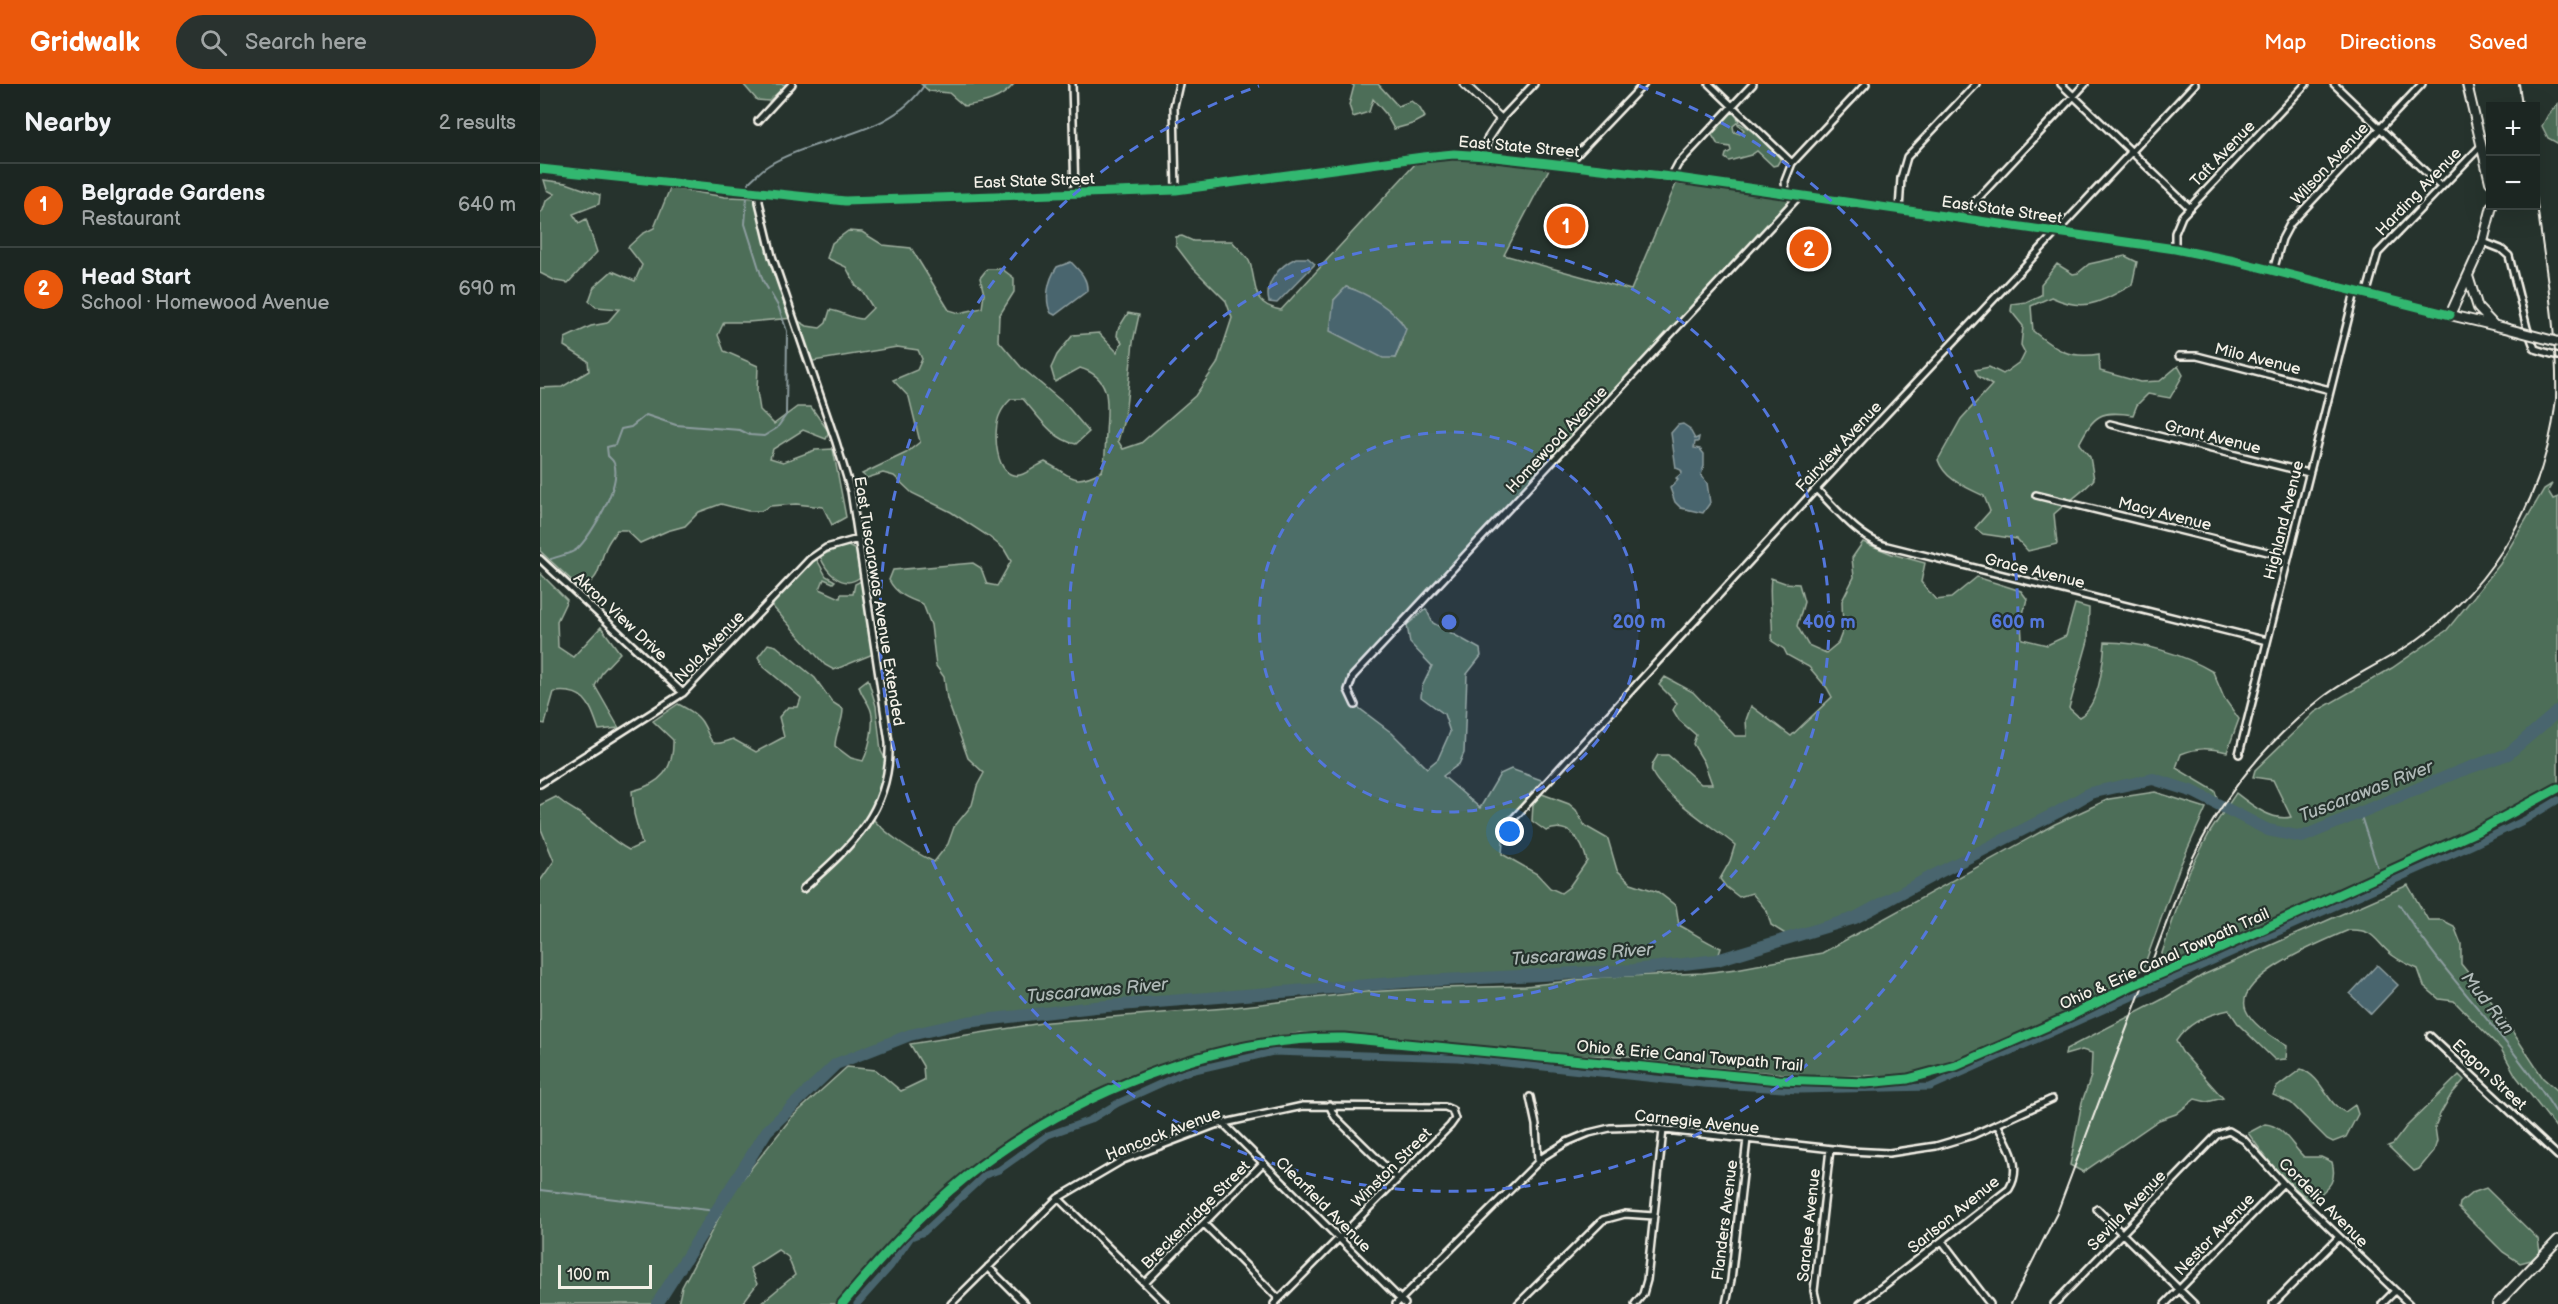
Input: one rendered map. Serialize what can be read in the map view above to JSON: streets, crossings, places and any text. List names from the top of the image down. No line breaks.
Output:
{"streets":{"main road":["East State Street"],"street":["Taft Avenue","Wilson Avenue","Harding Avenue","Milo Avenue","Grant Avenue","Homewood Avenue","Fairview Avenue","Macy Avenue","Highland Avenue","Grace Avenue","East Tuscarawas Avenue Extended","Akron View Drive","Nola Avenue","Eagon Street","Carnegie Avenue","Hancock Avenue","Winston Street","Cordelia Avenue","Clearfield Avenue","Sevilla Avenue","Breckenridge Street","Sarlson Avenue","Flanders Avenue","Saralee Avenue","Nestor Avenue"],"cycle path":["Ohio & Erie Canal Towpath Trail"]},"crossings":[["East State Street","Taft Avenue"],["East State Street","Wilson Avenue"],["East State Street","Harding Avenue"],["East State Street","Homewood Avenue"],["East State Street","Fairview Avenue"],["East State Street","Highland Avenue"],["East State Street","East Tuscarawas Avenue Extended"],["Milo Avenue","Highland Avenue"],["Grant Avenue","Highland Avenue"],["Fairview Avenue","Grace Avenue"],["Macy Avenue","Highland Avenue"],["Highland Avenue","Grace Avenue"],["East Tuscarawas Avenue Extended","Nola Avenue"],["Akron View Drive","Nola Avenue"],["Carnegie Avenue","Clearfield Avenue"],["Carnegie Avenue","Sarlson Avenue"],["Carnegie Avenue","Flanders Avenue"],["Carnegie Avenue","Saralee Avenue"],["Hancock Avenue","Winston Street"],["Hancock Avenue","Clearfield Avenue"],["Winston Street","Clearfield Avenue"],["Cordelia Avenue","Sevilla Avenue"],["Cordelia Avenue","Nestor Avenue"],["Clearfield Avenue","Breckenridge Street"]],"water":["Tuscarawas River","Mud Run"],"scale_bar":"100 m","page":{"header":"Gridwalk","search":"Search here","nav":["Map","Directions","Saved"],"heading":["Nearby","2 results"],"map_buttons":["+","−"],"list":[{"mark":"1","name":"Belgrade Gardens","note":"Restaurant","value":"640 m"},{"mark":"2","name":"Head Start","note":"School · Homewood Avenue","value":"690 m"}],"pins":["1","2"],"scale":"100 m"},"rings":["200 m","400 m","600 m"]}
